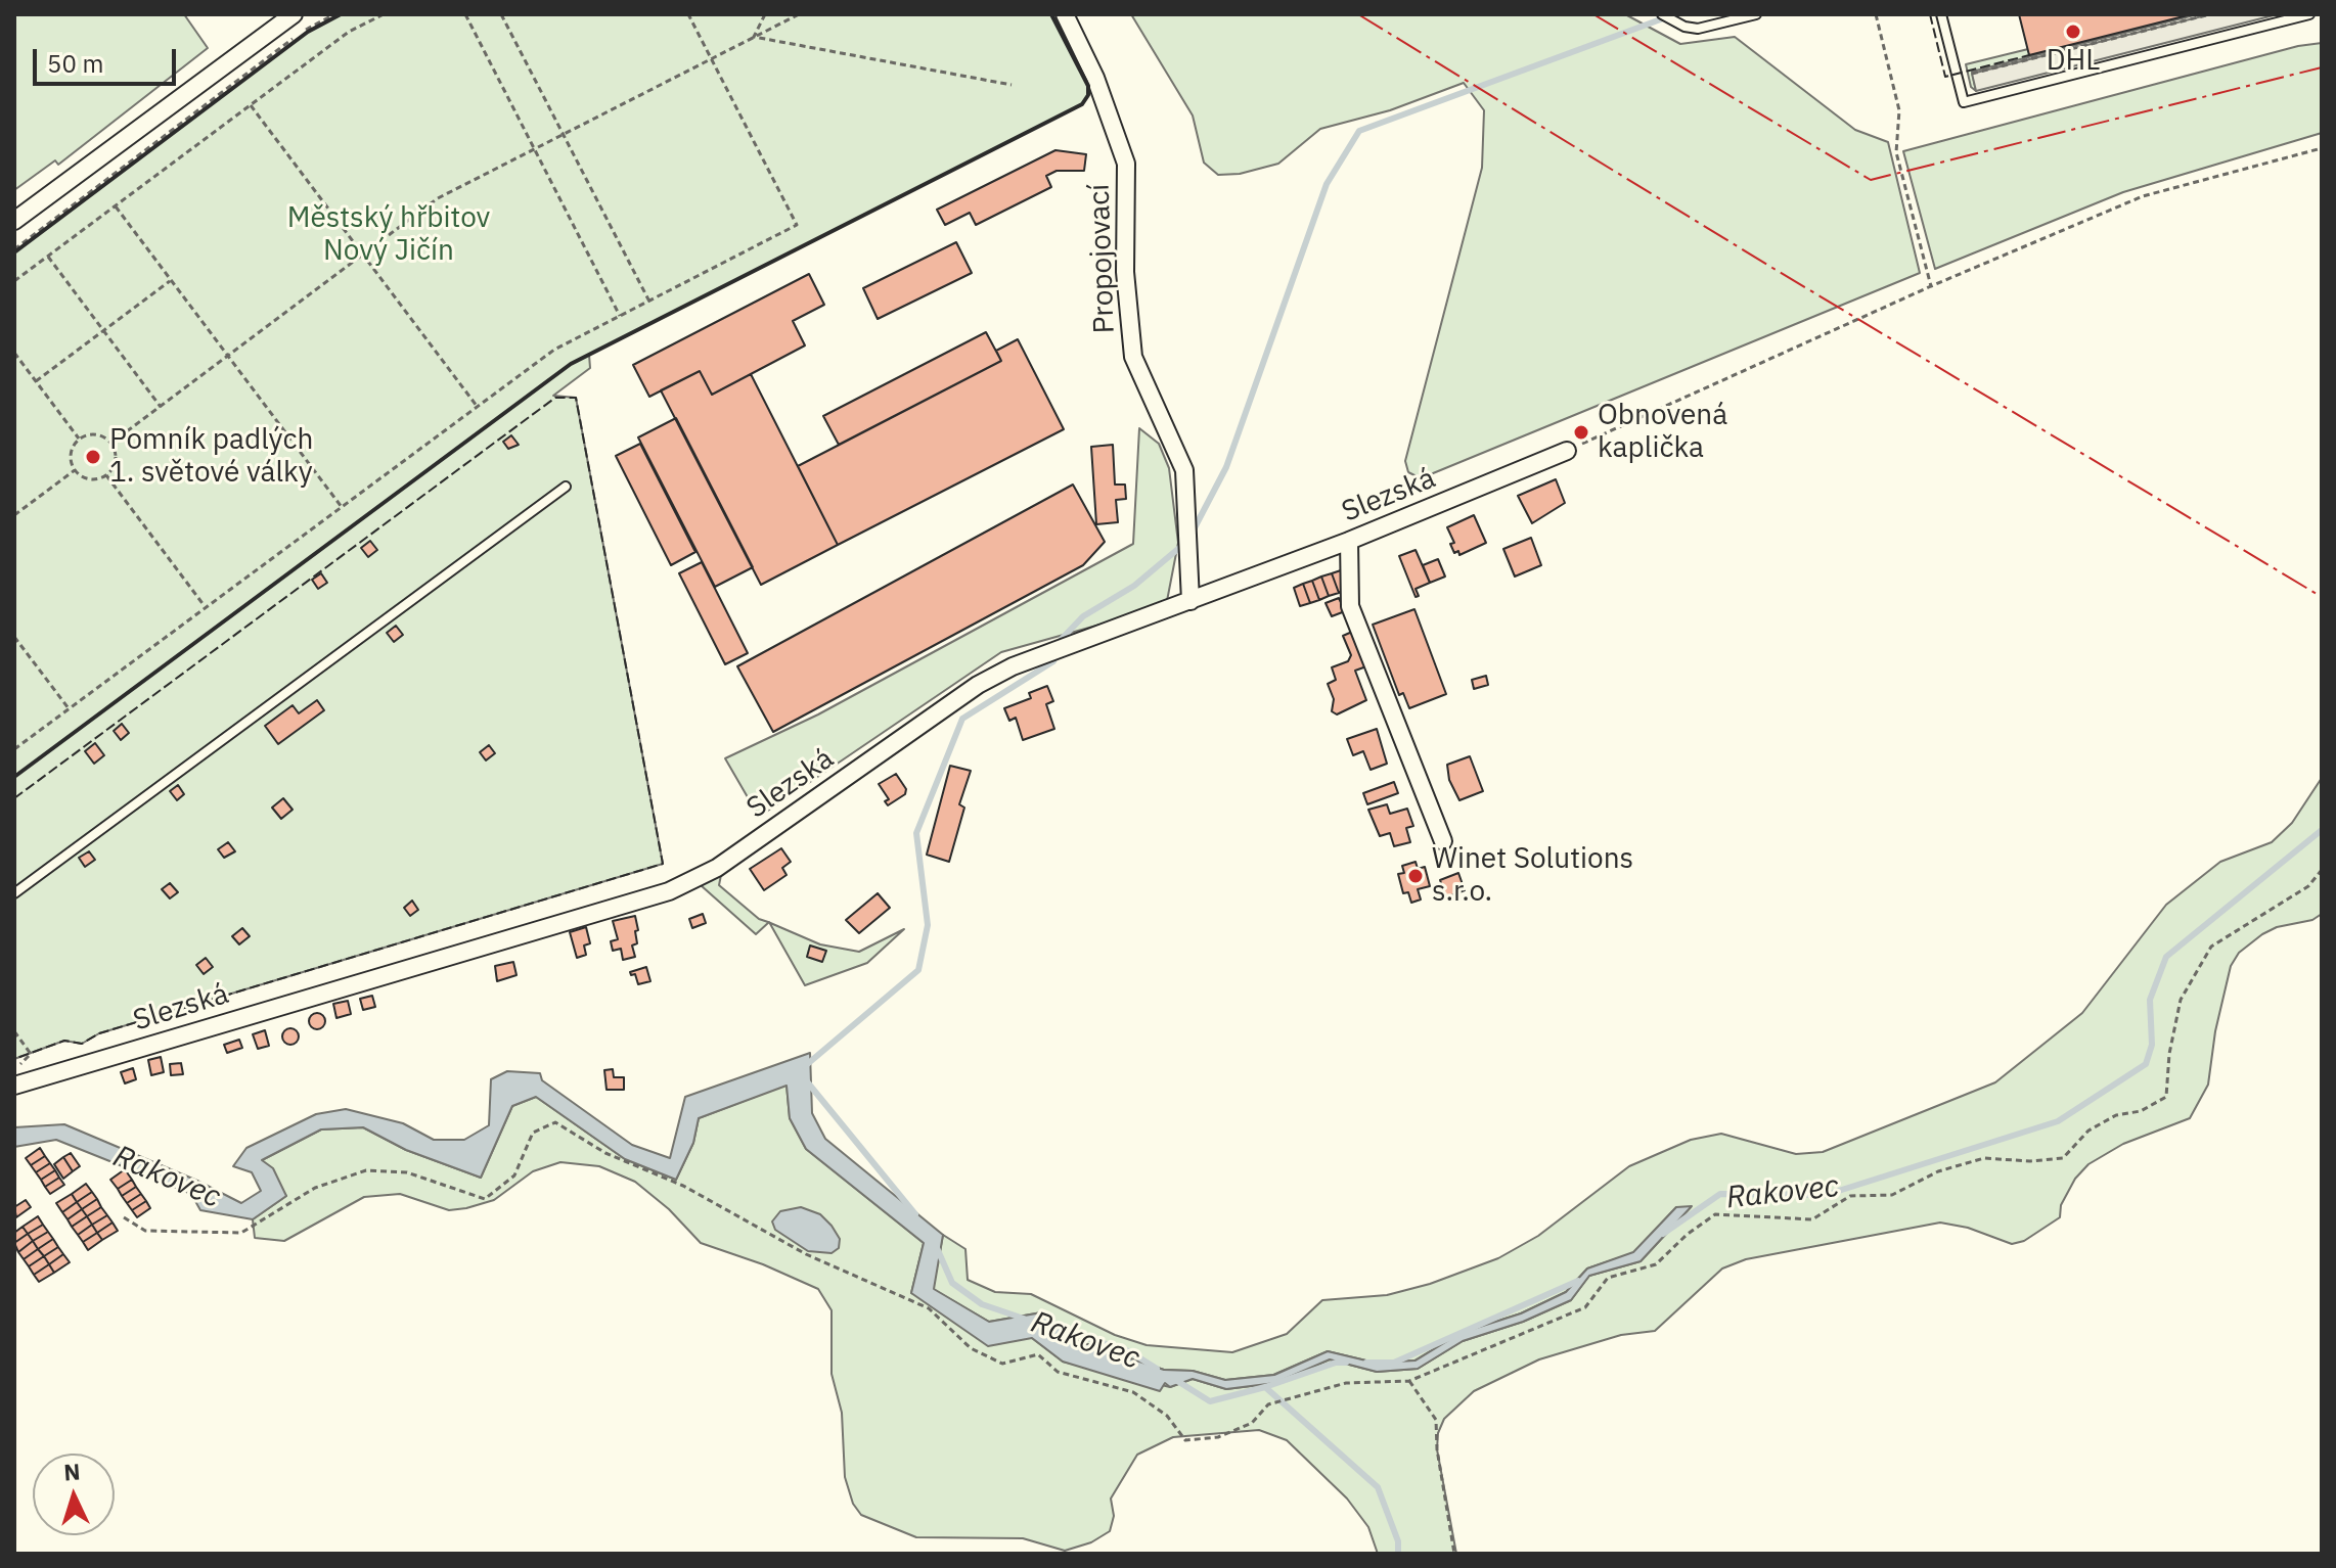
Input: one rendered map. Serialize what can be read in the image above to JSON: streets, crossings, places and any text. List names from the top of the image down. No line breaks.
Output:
{"streets":{"street":["Propojovací","Slezská"]},"crossings":[["Propojovací","Slezská"]],"water":["Rakovec"],"parks":["Městský hřbitov Nový Jičín"],"places":["DHL","Obnovená kaplička","Pomník padlých 1. světové války","Winet Solutions s.r.o."],"scale_bar":"50 m","north":"top"}
